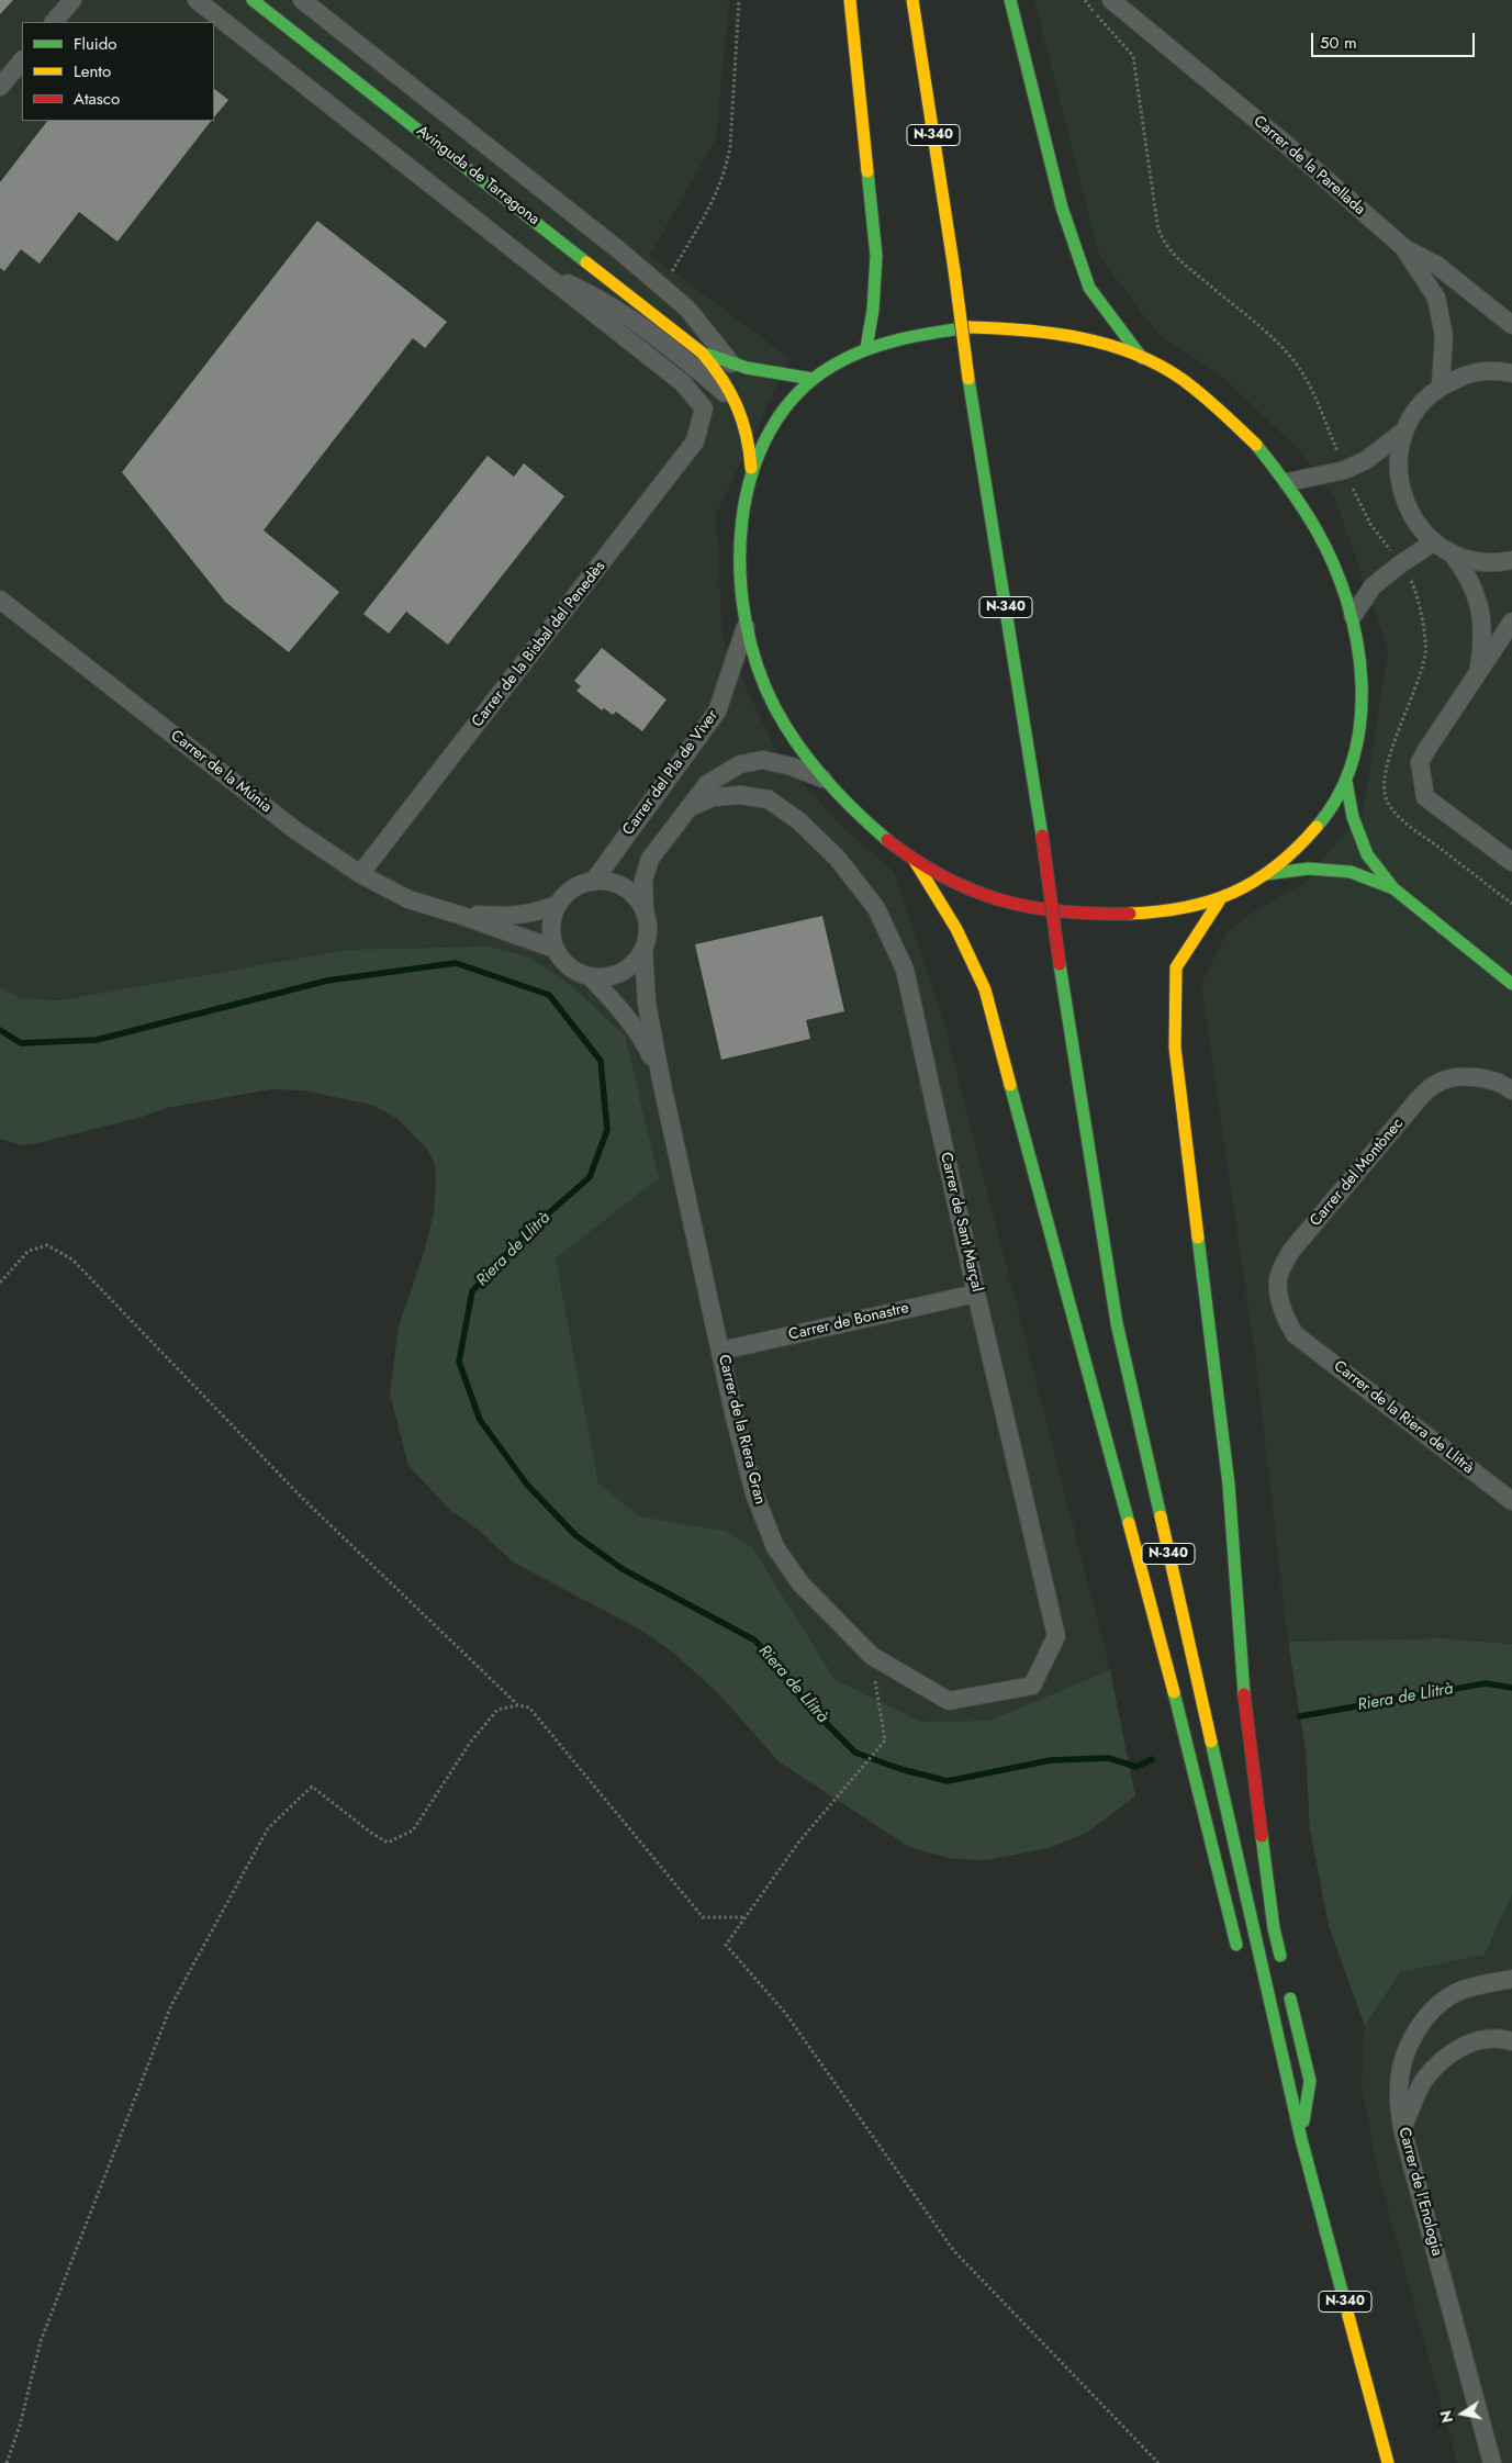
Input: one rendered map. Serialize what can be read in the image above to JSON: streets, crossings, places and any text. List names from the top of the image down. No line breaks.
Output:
{"streets":{"main road":["N-340","Avinguda de Tarragona"],"street":["Carrer de la Parellada","Carrer de la Bisbal del Penedès","Carrer de la Múnia","Carrer del Pla de Viver","Carrer del Montònec","Carrer de Sant Marçal","Carrer de Bonastre","Carrer de la Riera de Llitrà","Carrer de la Riera Gran","Carrer de l'Enologia"]},"crossings":[["Carrer de la Bisbal del Penedès","Carrer de la Múnia"],["Carrer de la Múnia","Carrer del Pla de Viver"],["Carrer de la Múnia","Carrer de la Riera Gran"],["Carrer del Pla de Viver","Carrer de la Riera Gran"],["Carrer del Montònec","Carrer de la Riera de Llitrà"],["Carrer de Sant Marçal","Carrer de Bonastre"],["Carrer de Sant Marçal","Carrer de la Riera Gran"],["Carrer de Bonastre","Carrer de la Riera Gran"]],"water":["Riera de Llitrà"],"legend":["Fluido","Lento","Atasco"],"scale_bar":"50 m","north":"left"}
